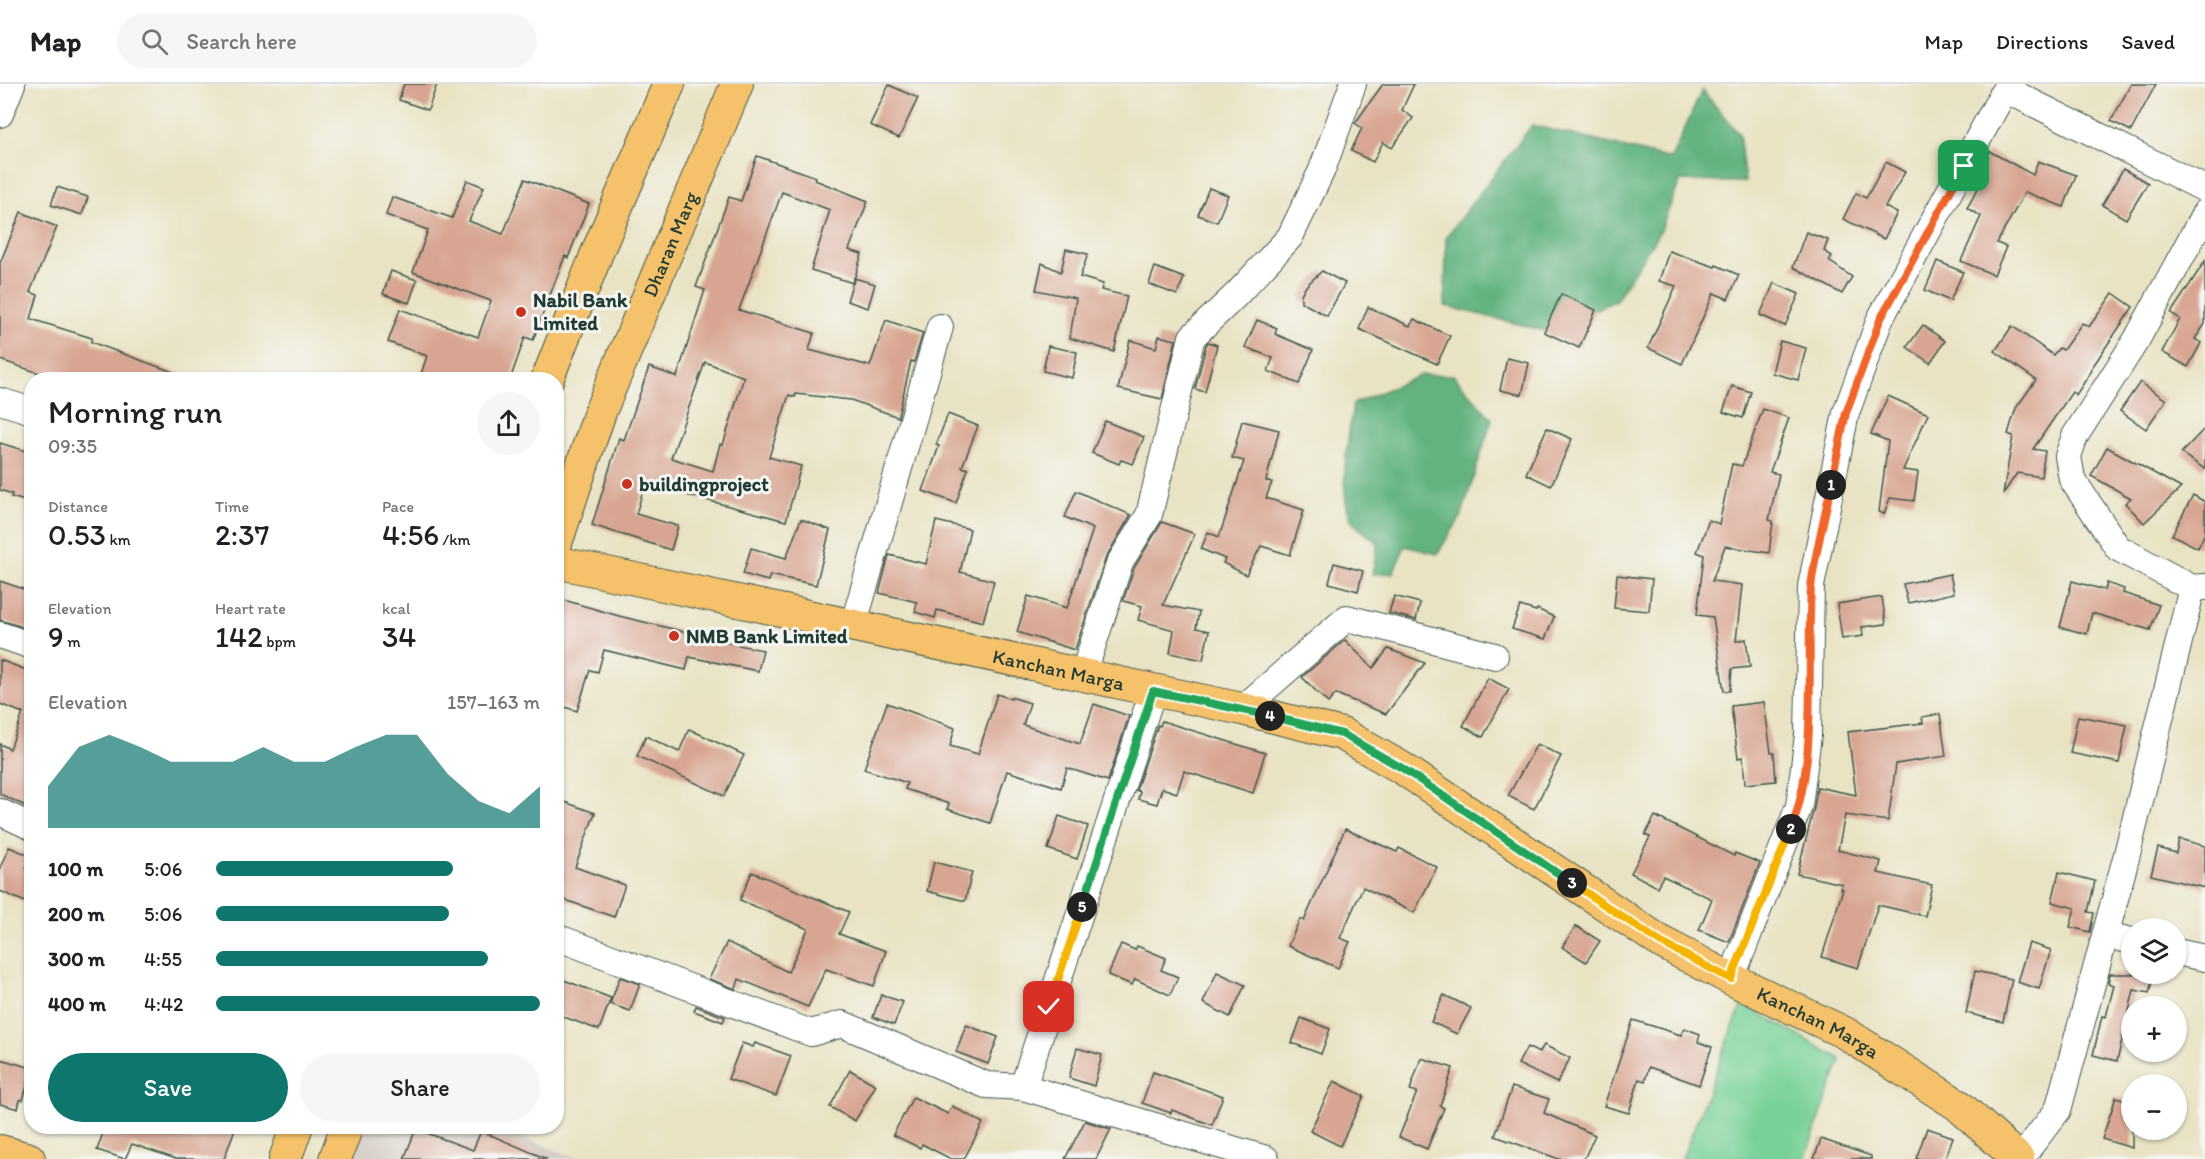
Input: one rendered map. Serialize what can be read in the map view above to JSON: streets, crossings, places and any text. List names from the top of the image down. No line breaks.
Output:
{"streets":{"main road":["Dharan Marg","Kanchan Marga"]},"places":["Nabil Bank Limited","buildingproject","NMB Bank Limited"],"page":{"header":"Map","search":"Search here","nav":["Map","Directions","Saved"],"heading":["Morning run","09:35"],"pins":["1","4","2","3","5"],"stats":[["Distance","0.53 km"],["Time","2:37"],["Pace","4:56 /km"],["Elevation","9 m"],["Heart rate","142 bpm"],["kcal","34"]],"chart":["Elevation","157–163 m"],"list":[{"name":"100 m","note":"5:06"},{"name":"200 m","note":"5:06"},{"name":"300 m","note":"4:55"},{"name":"400 m","note":"4:42"}],"map_buttons":["+","−"],"buttons":["Save","Share"]}}
